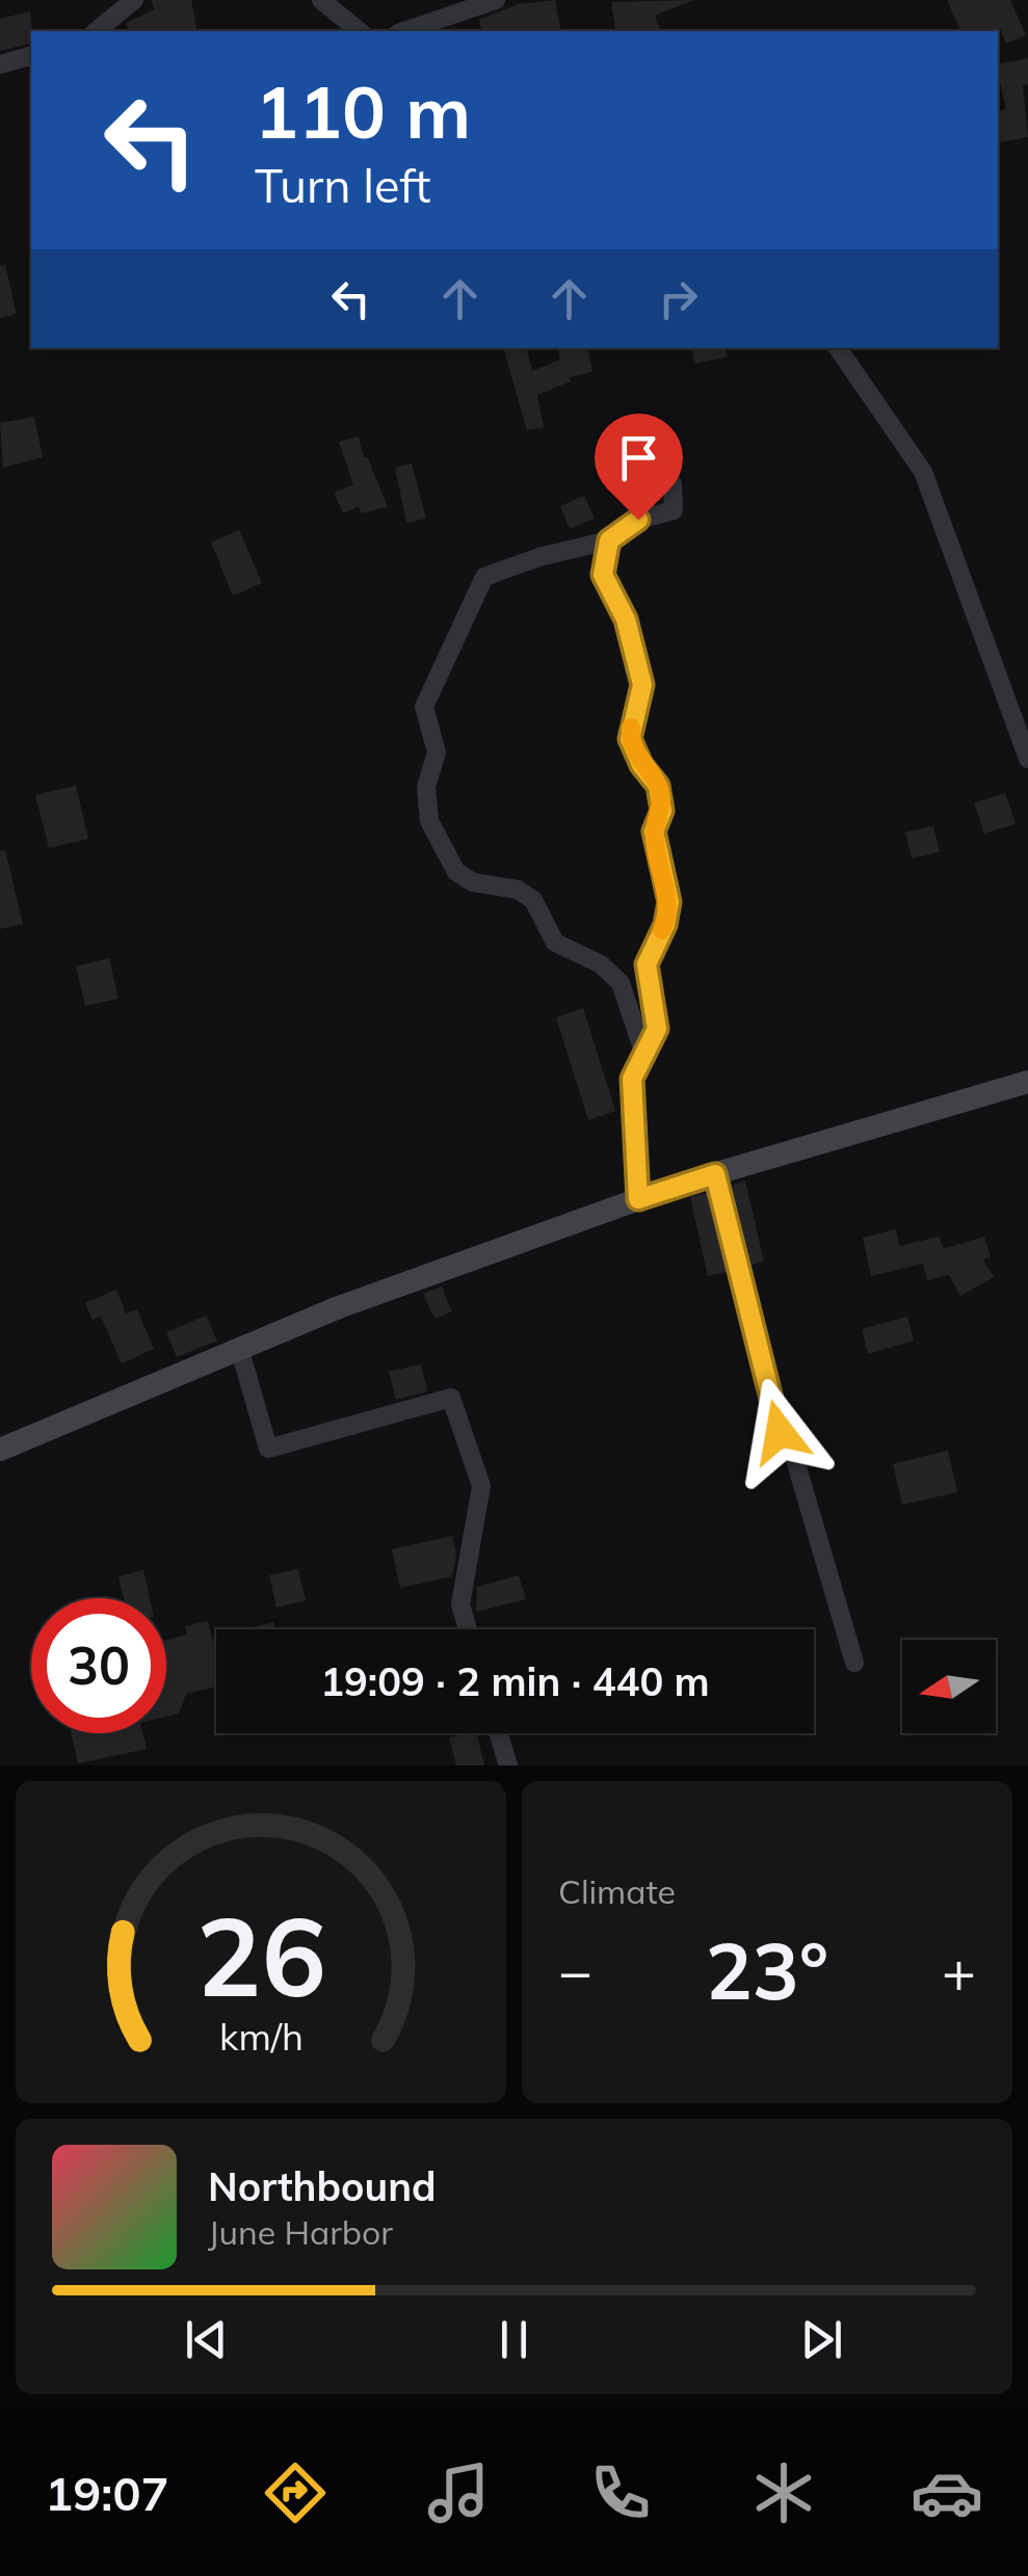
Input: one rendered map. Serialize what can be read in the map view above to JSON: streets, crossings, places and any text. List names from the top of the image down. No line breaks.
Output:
{"north":"left","page":{"turn":["110 m","Turn left"],"limit":"30","trip":"19:09 · 2 min · 440 m","tile":"Climate","heat":["−","23°","+"],"song":["Northbound","June Harbor"],"tabs":"19:07","gauge":["26","km/h"]}}
